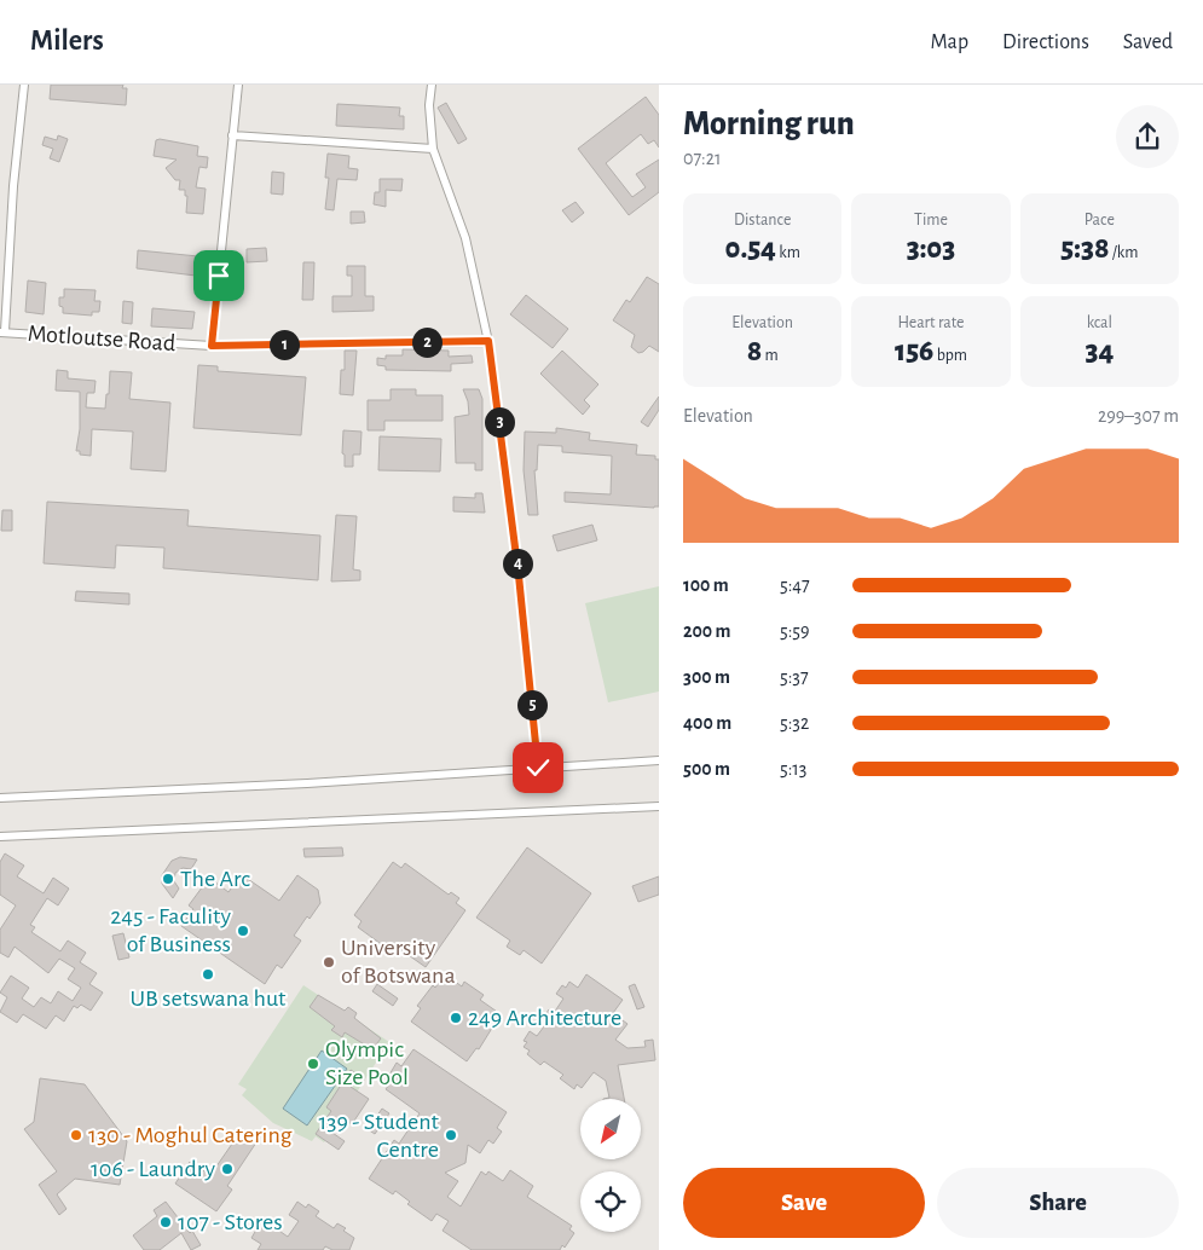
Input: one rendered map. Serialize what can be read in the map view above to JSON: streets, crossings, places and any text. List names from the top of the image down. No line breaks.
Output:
{"streets":{"street":["Motloutse Road"]},"places":["The Arc","245 - Faculity of Business","University of Botswana","UB setswana hut","249 Architecture","Olympic Size Pool","130 - Moghul Catering","139 - Student Centre","106 - Laundry","107 - Stores"],"north":"bottom left","page":{"header":"Milers","nav":["Map","Directions","Saved"],"heading":["Morning run","07:21"],"stats":[["Distance","0.54 km"],["Time","3:03"],["Pace","5:38 /km"],["Elevation","8 m"],["Heart rate","156 bpm"],["kcal","34"]],"pins":["2","1","3","4","5"],"chart":["Elevation","299–307 m"],"list":[{"name":"100 m","note":"5:47"},{"name":"200 m","note":"5:59"},{"name":"300 m","note":"5:37"},{"name":"400 m","note":"5:32"},{"name":"500 m","note":"5:13"}],"buttons":["Save","Share"]}}
